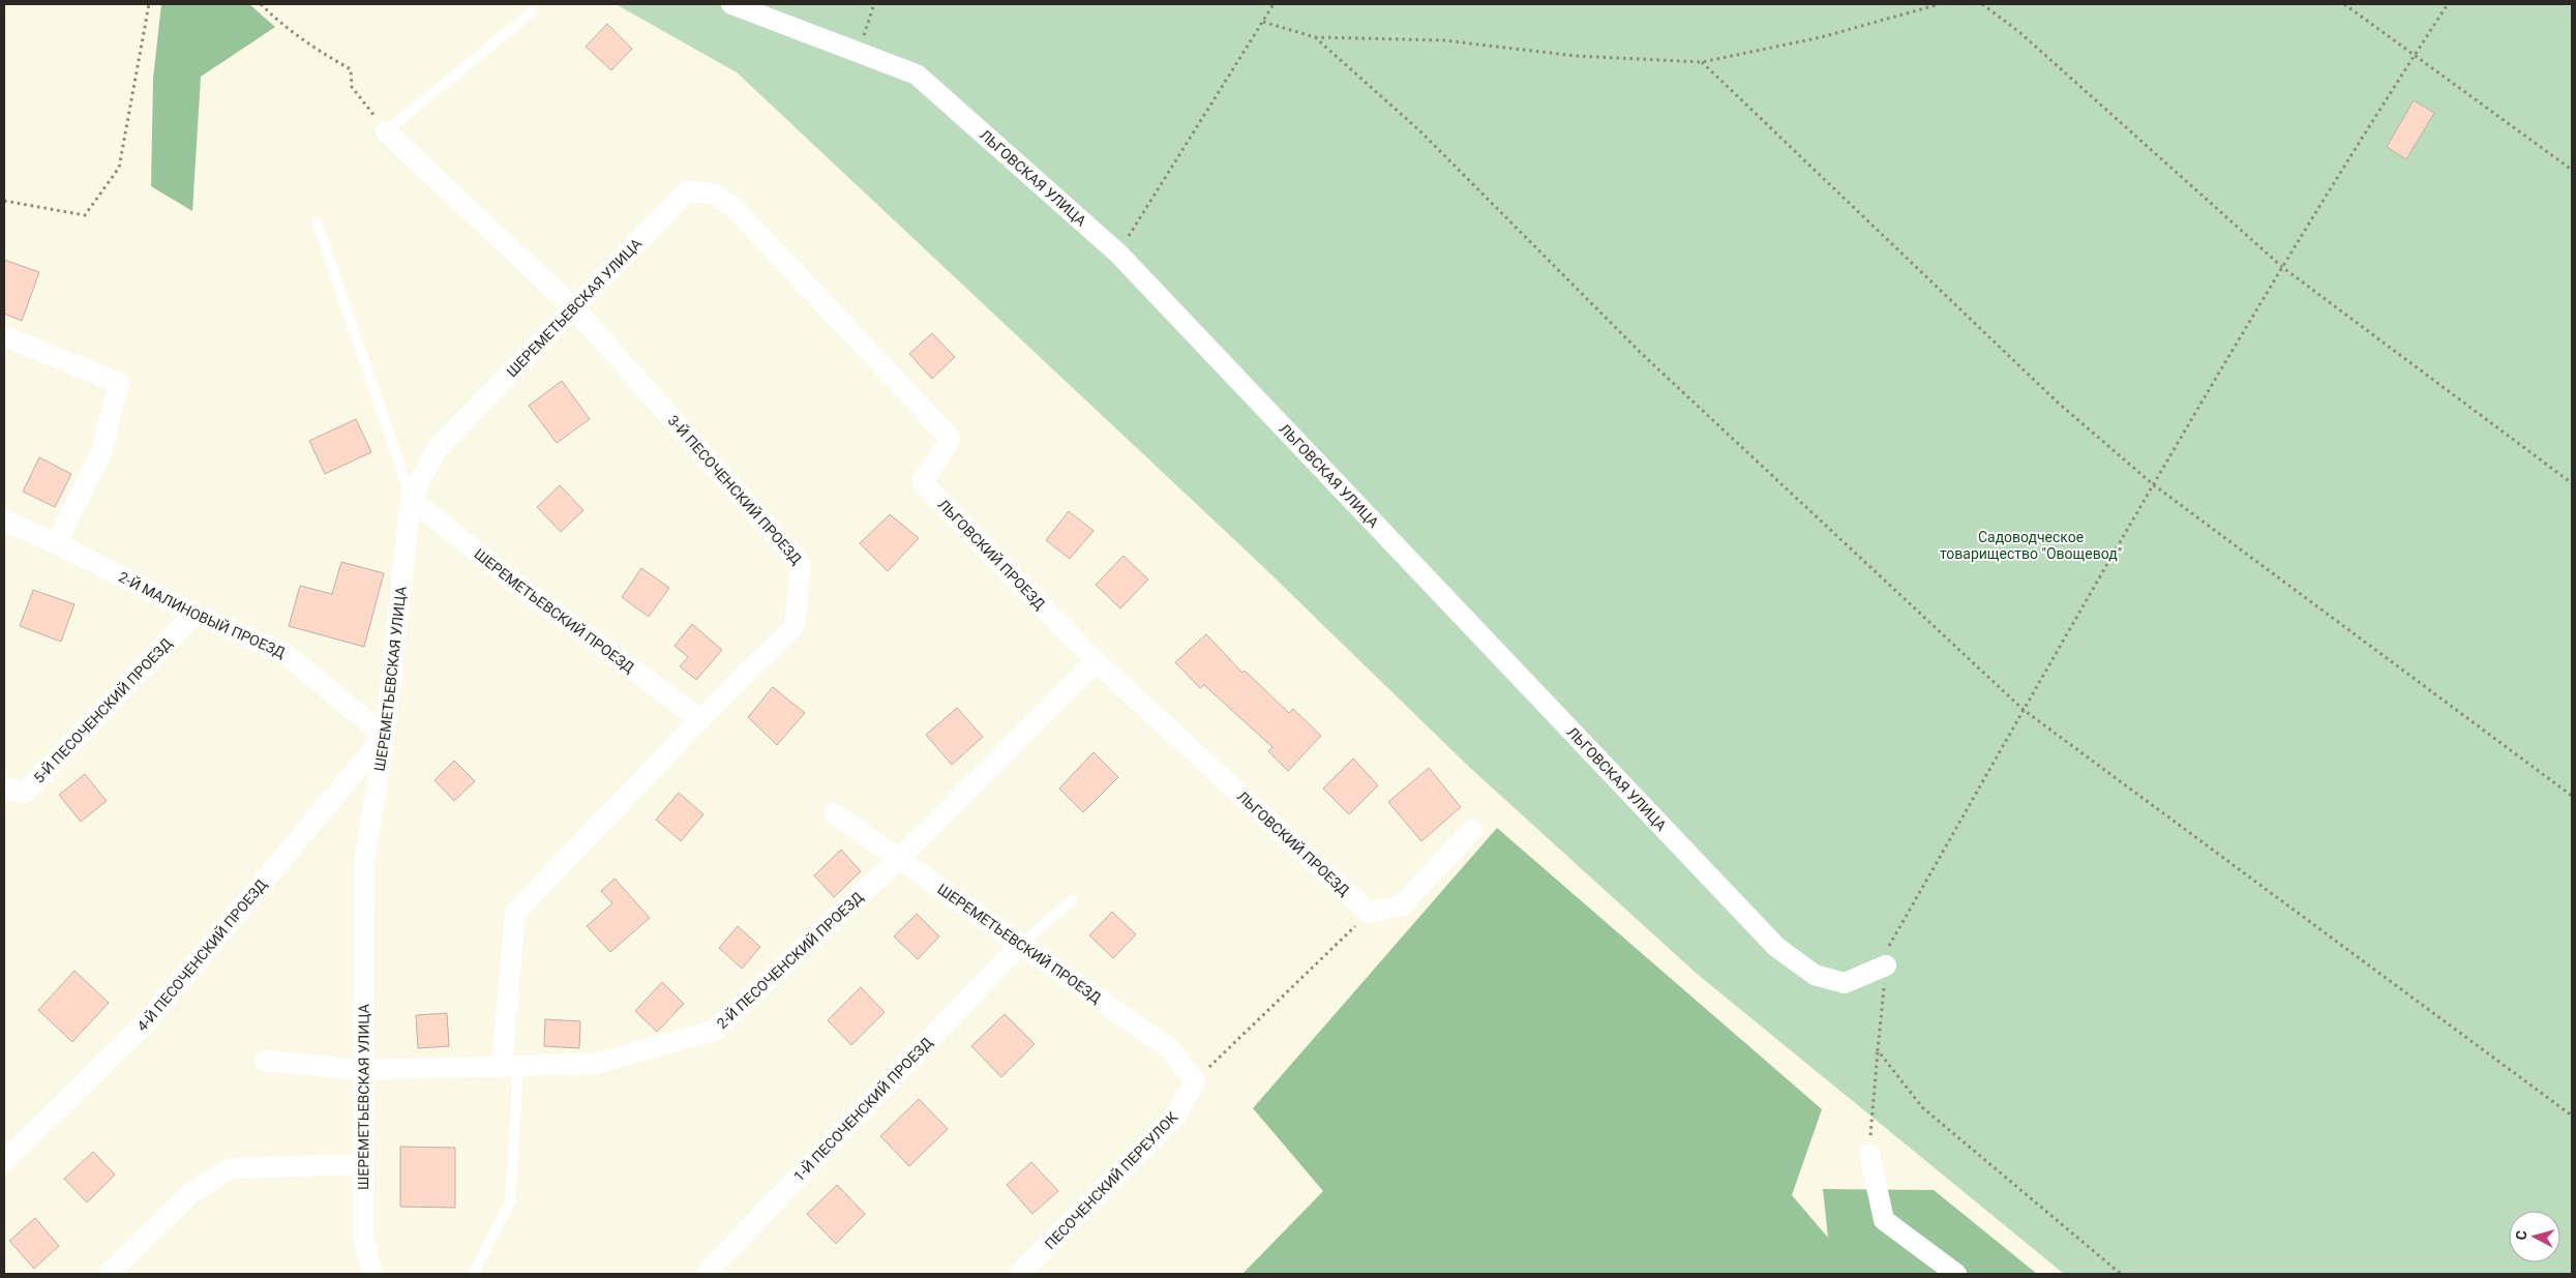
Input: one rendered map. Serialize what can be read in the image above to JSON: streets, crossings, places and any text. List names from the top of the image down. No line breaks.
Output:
{"streets":{"street":["ЛЬГОВСКАЯ УЛИЦА","ШЕРЕМЕТЬЕВСКАЯ УЛИЦА","3-Й ПЕСОЧЕНСКИЙ ПРОЕЗД","ЛЬГОВСКИЙ ПРОЕЗД","ШЕРЕМЕТЬЕВСКИЙ ПРОЕЗД","2-Й МАЛИНОВЫЙ ПРОЕЗД","5-Й ПЕСОЧЕНСКИЙ ПРОЕЗД","4-Й ПЕСОЧЕНСКИЙ ПРОЕЗД","2-Й ПЕСОЧЕНСКИЙ ПРОЕЗД","1-Й ПЕСОЧЕНСКИЙ ПРОЕЗД","ПЕСОЧЕНСКИЙ ПЕРЕУЛОК"]},"crossings":[["ШЕРЕМЕТЬЕВСКАЯ УЛИЦА","3-Й ПЕСОЧЕНСКИЙ ПРОЕЗД"],["ШЕРЕМЕТЬЕВСКАЯ УЛИЦА","ЛЬГОВСКИЙ ПРОЕЗД"],["ШЕРЕМЕТЬЕВСКАЯ УЛИЦА","ШЕРЕМЕТЬЕВСКИЙ ПРОЕЗД"],["ШЕРЕМЕТЬЕВСКАЯ УЛИЦА","2-Й МАЛИНОВЫЙ ПРОЕЗД"],["ШЕРЕМЕТЬЕВСКАЯ УЛИЦА","4-Й ПЕСОЧЕНСКИЙ ПРОЕЗД"],["ШЕРЕМЕТЬЕВСКАЯ УЛИЦА","2-Й ПЕСОЧЕНСКИЙ ПРОЕЗД"],["3-Й ПЕСОЧЕНСКИЙ ПРОЕЗД","ШЕРЕМЕТЬЕВСКИЙ ПРОЕЗД"],["3-Й ПЕСОЧЕНСКИЙ ПРОЕЗД","2-Й ПЕСОЧЕНСКИЙ ПРОЕЗД"],["ЛЬГОВСКИЙ ПРОЕЗД","2-Й ПЕСОЧЕНСКИЙ ПРОЕЗД"],["ШЕРЕМЕТЬЕВСКИЙ ПРОЕЗД","2-Й ПЕСОЧЕНСКИЙ ПРОЕЗД"],["ШЕРЕМЕТЬЕВСКИЙ ПРОЕЗД","1-Й ПЕСОЧЕНСКИЙ ПРОЕЗД"],["ШЕРЕМЕТЬЕВСКИЙ ПРОЕЗД","ПЕСОЧЕНСКИЙ ПЕРЕУЛОК"],["2-Й МАЛИНОВЫЙ ПРОЕЗД","5-Й ПЕСОЧЕНСКИЙ ПРОЕЗД"],["2-Й МАЛИНОВЫЙ ПРОЕЗД","4-Й ПЕСОЧЕНСКИЙ ПРОЕЗД"]],"parks":["Садоводческое товарищество \"Овощевод\""],"north":"left"}
